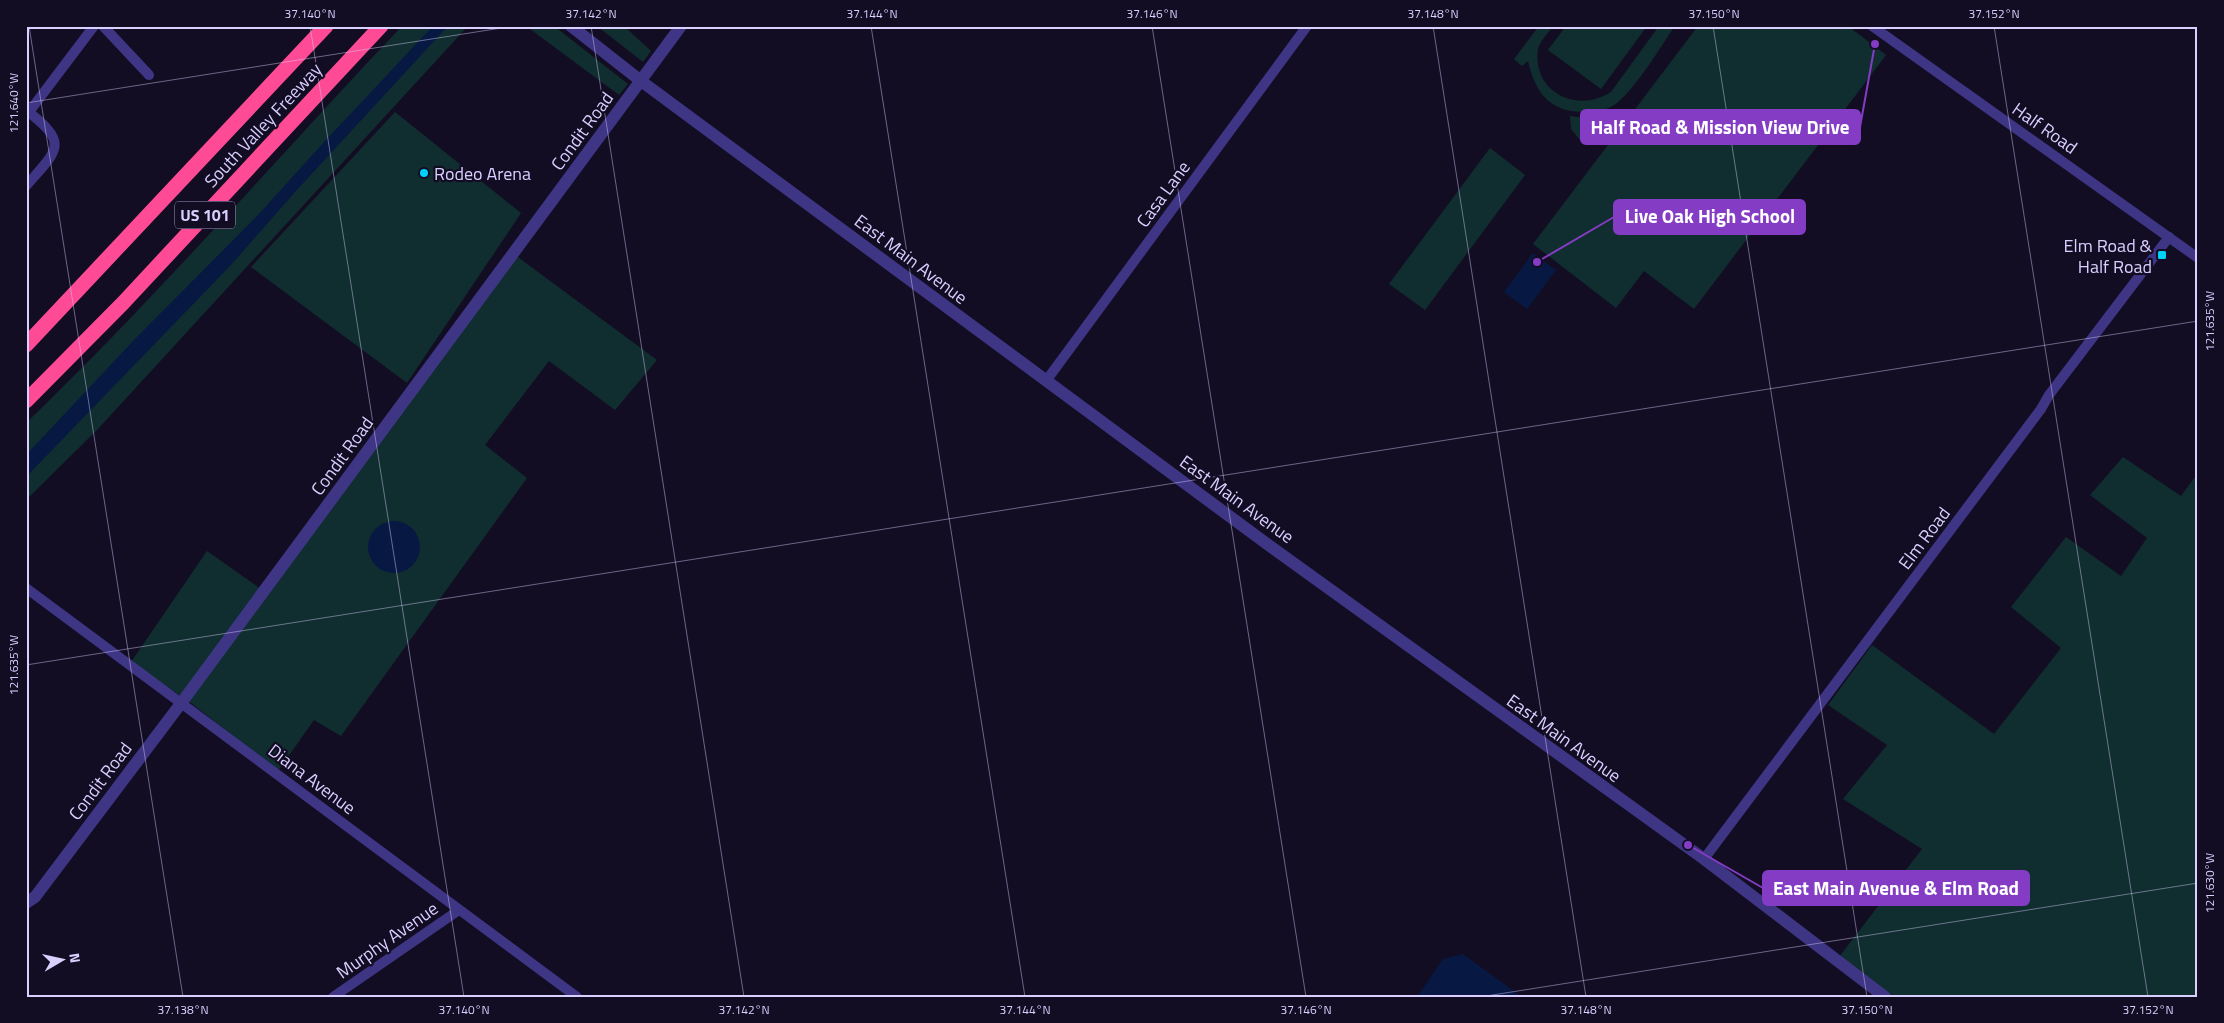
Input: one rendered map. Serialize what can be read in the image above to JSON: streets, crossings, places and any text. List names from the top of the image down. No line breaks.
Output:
{"streets":{"highway":["South Valley Freeway","US 101"],"street":["Half Road","Condit Road","Casa Lane","East Main Avenue","Elm Road","Diana Avenue","Murphy Avenue"]},"crossings":[["Half Road","Elm Road"],["Condit Road","East Main Avenue"],["Condit Road","Diana Avenue"],["Casa Lane","East Main Avenue"],["East Main Avenue","Elm Road"],["Diana Avenue","Murphy Avenue"]],"places":{"other":["Half Road & Mission View Drive","Rodeo Arena","Live Oak High School","East Main Avenue & Elm Road"],"transit":["Elm Road & Half Road"]},"north":"right","coordinates":["37.140°N","37.142°N","37.144°N","37.146°N","37.148°N","37.150°N","37.152°N","121.640°W","121.635°W","121.630°W","37.138°N"]}
